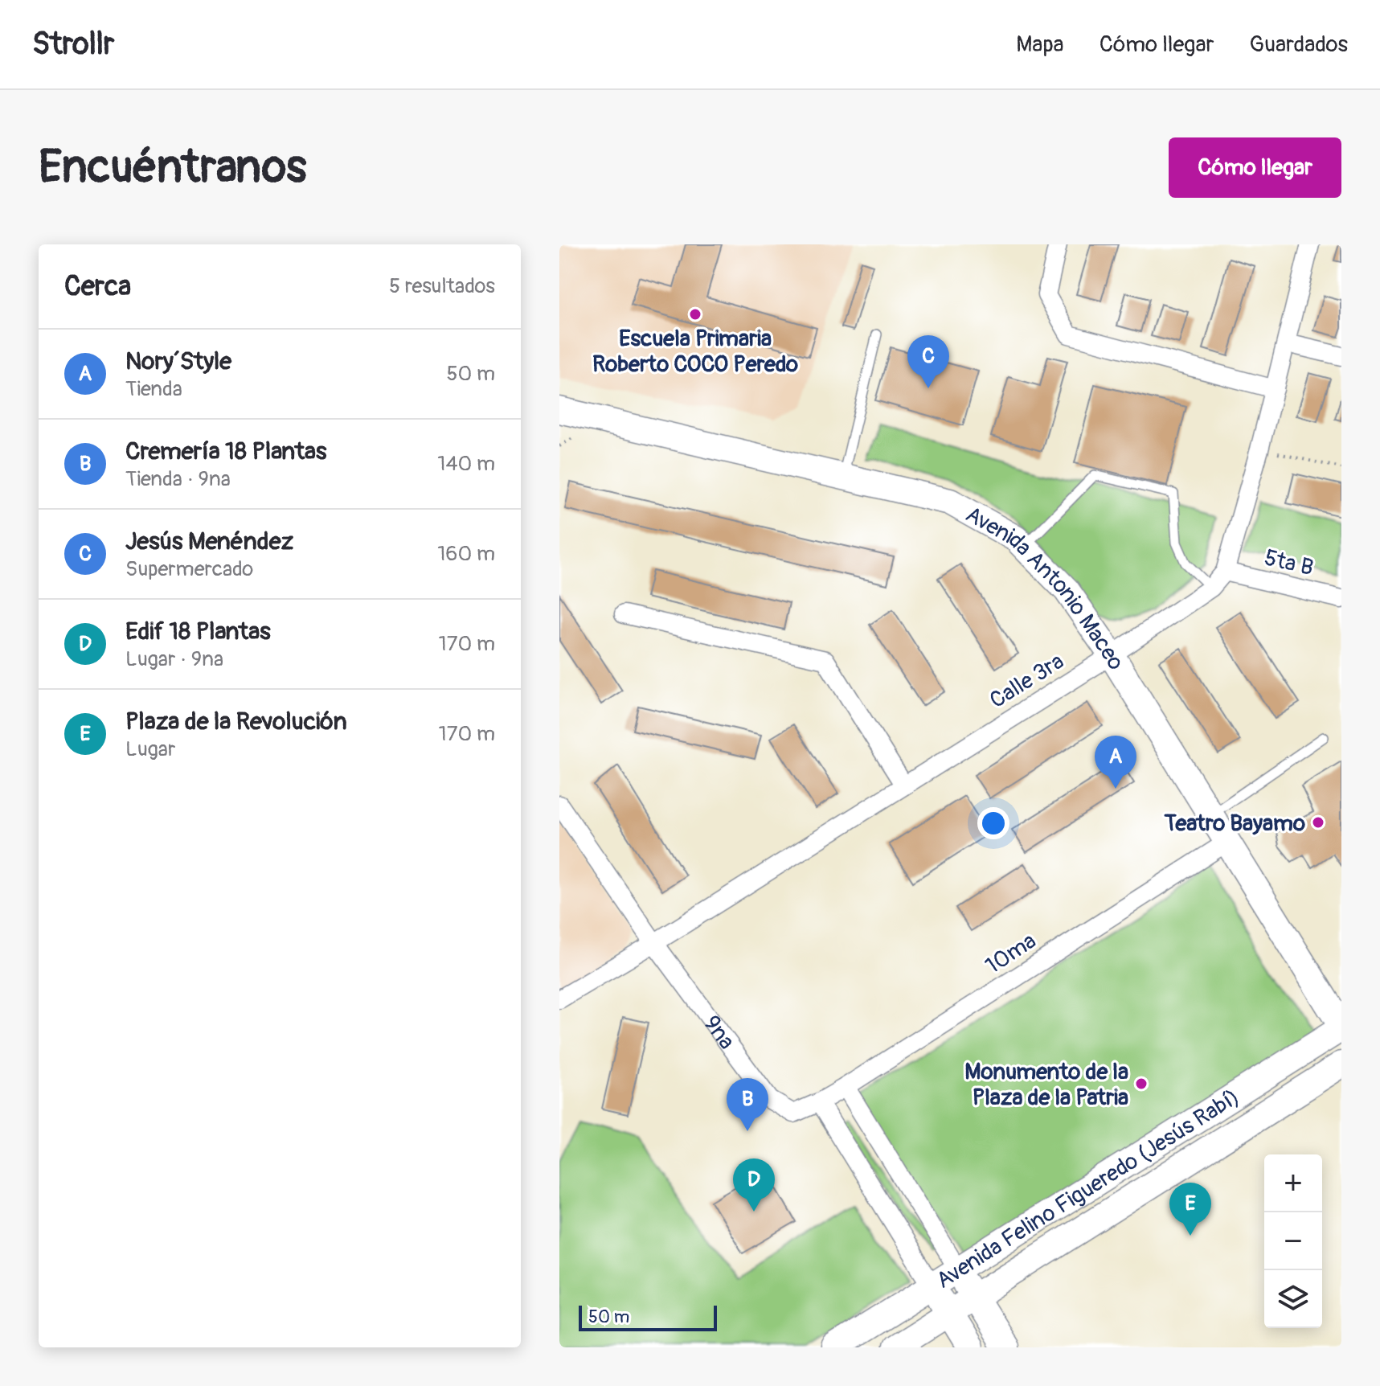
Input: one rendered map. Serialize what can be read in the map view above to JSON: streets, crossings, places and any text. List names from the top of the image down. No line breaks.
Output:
{"streets":{"street":["5ta B","Avenida Antonio Maceo","Calle 3ra","10ma","9na","Avenida Felino Figueredo (Jesús Rabí)"]},"crossings":[["5ta B","Calle 3ra"],["Avenida Antonio Maceo","Calle 3ra"],["Avenida Antonio Maceo","10ma"],["Avenida Antonio Maceo","Avenida Felino Figueredo (Jesús Rabí)"],["Calle 3ra","9na"],["10ma","9na"]],"places":["Escuela Primaria Roberto COCO Peredo","Teatro Bayamo","Monumento de la Plaza de la Patria"],"scale_bar":"50 m","page":{"header":"Strollr","nav":["Mapa","Cómo llegar","Guardados"],"buttons":"Cómo llegar","title":"Encuéntranos","heading":["Cerca","5 resultados"],"list":[{"mark":"A","name":"Nory´Style","note":"Tienda","value":"50 m"},{"mark":"B","name":"Cremería 18 Plantas","note":"Tienda · 9na","value":"140 m"},{"mark":"C","name":"Jesús Menéndez","note":"Supermercado","value":"160 m"},{"mark":"D","name":"Edif 18 Plantas","note":"Lugar · 9na","value":"170 m"},{"mark":"E","name":"Plaza de la Revolución","note":"Lugar","value":"170 m"}],"pins":["C","A","B","D","E"],"map_buttons":["+","−"],"scale":"50 m"}}
